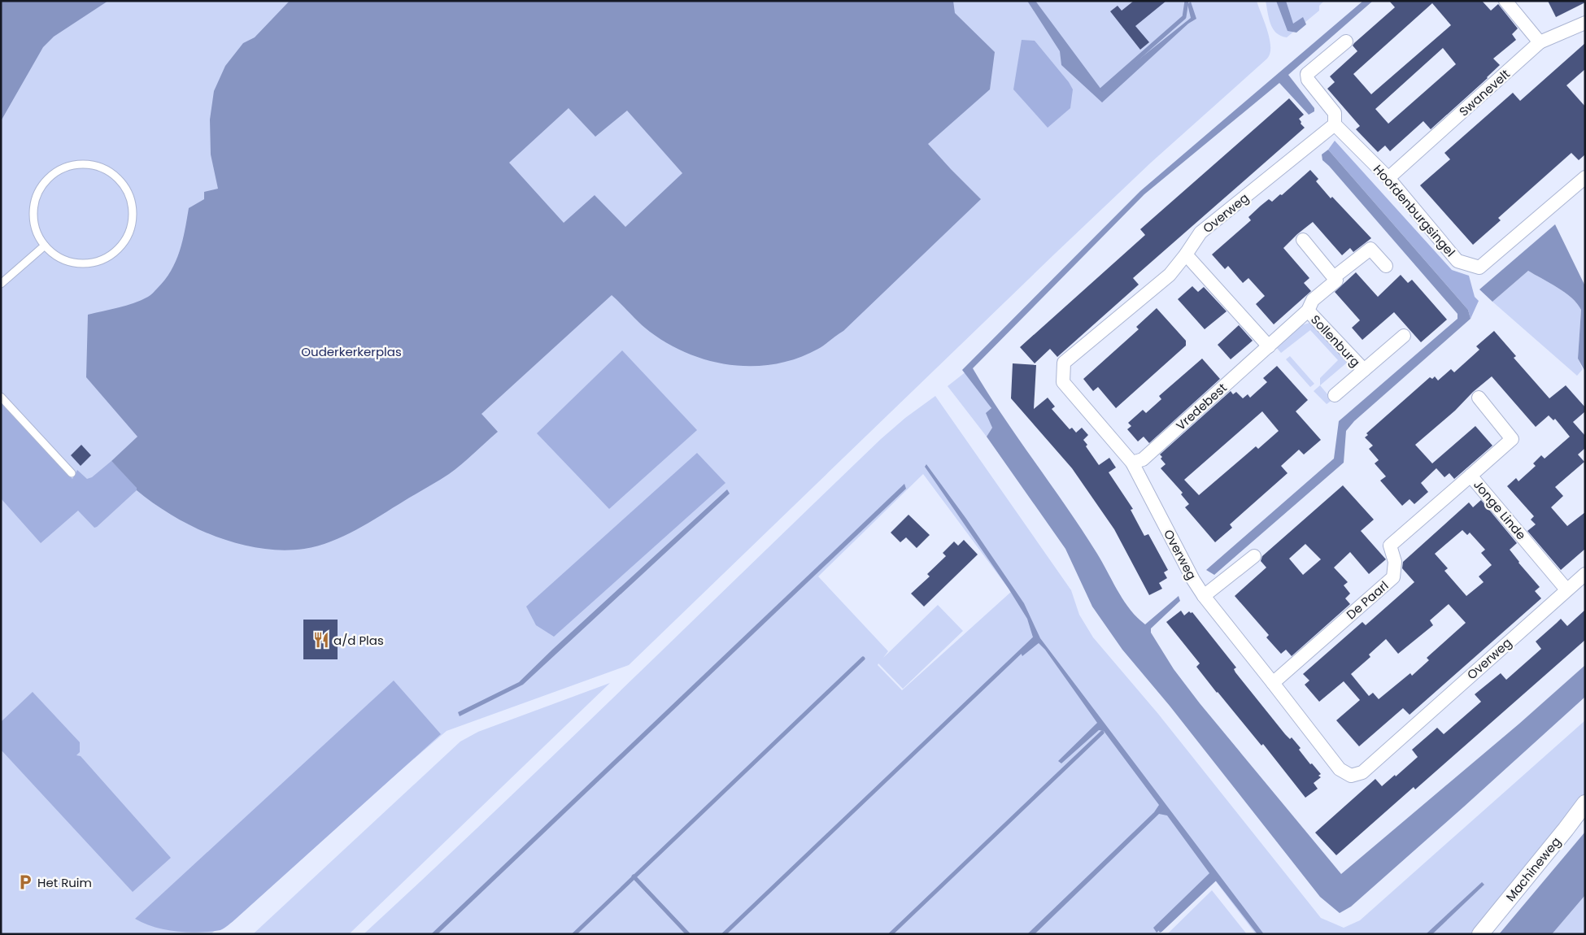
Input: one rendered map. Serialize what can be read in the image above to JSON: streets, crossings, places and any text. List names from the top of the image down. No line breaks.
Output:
{"streets":{"street":["Swanevelt","Hoofdenburgsingel","Overweg","Sollenburg","Vredebest","Jonge Linde","De Paarl","Machineweg"]},"crossings":[["Swanevelt","Hoofdenburgsingel"],["Hoofdenburgsingel","Overweg"],["Overweg","Vredebest"],["Overweg","Jonge Linde"],["Overweg","De Paarl"],["Sollenburg","Vredebest"],["Jonge Linde","De Paarl"]],"parks":["Ouderkerkerplas"],"places":{"restaurant":["a/d Plas"],"parking":["Het Ruim"]}}
